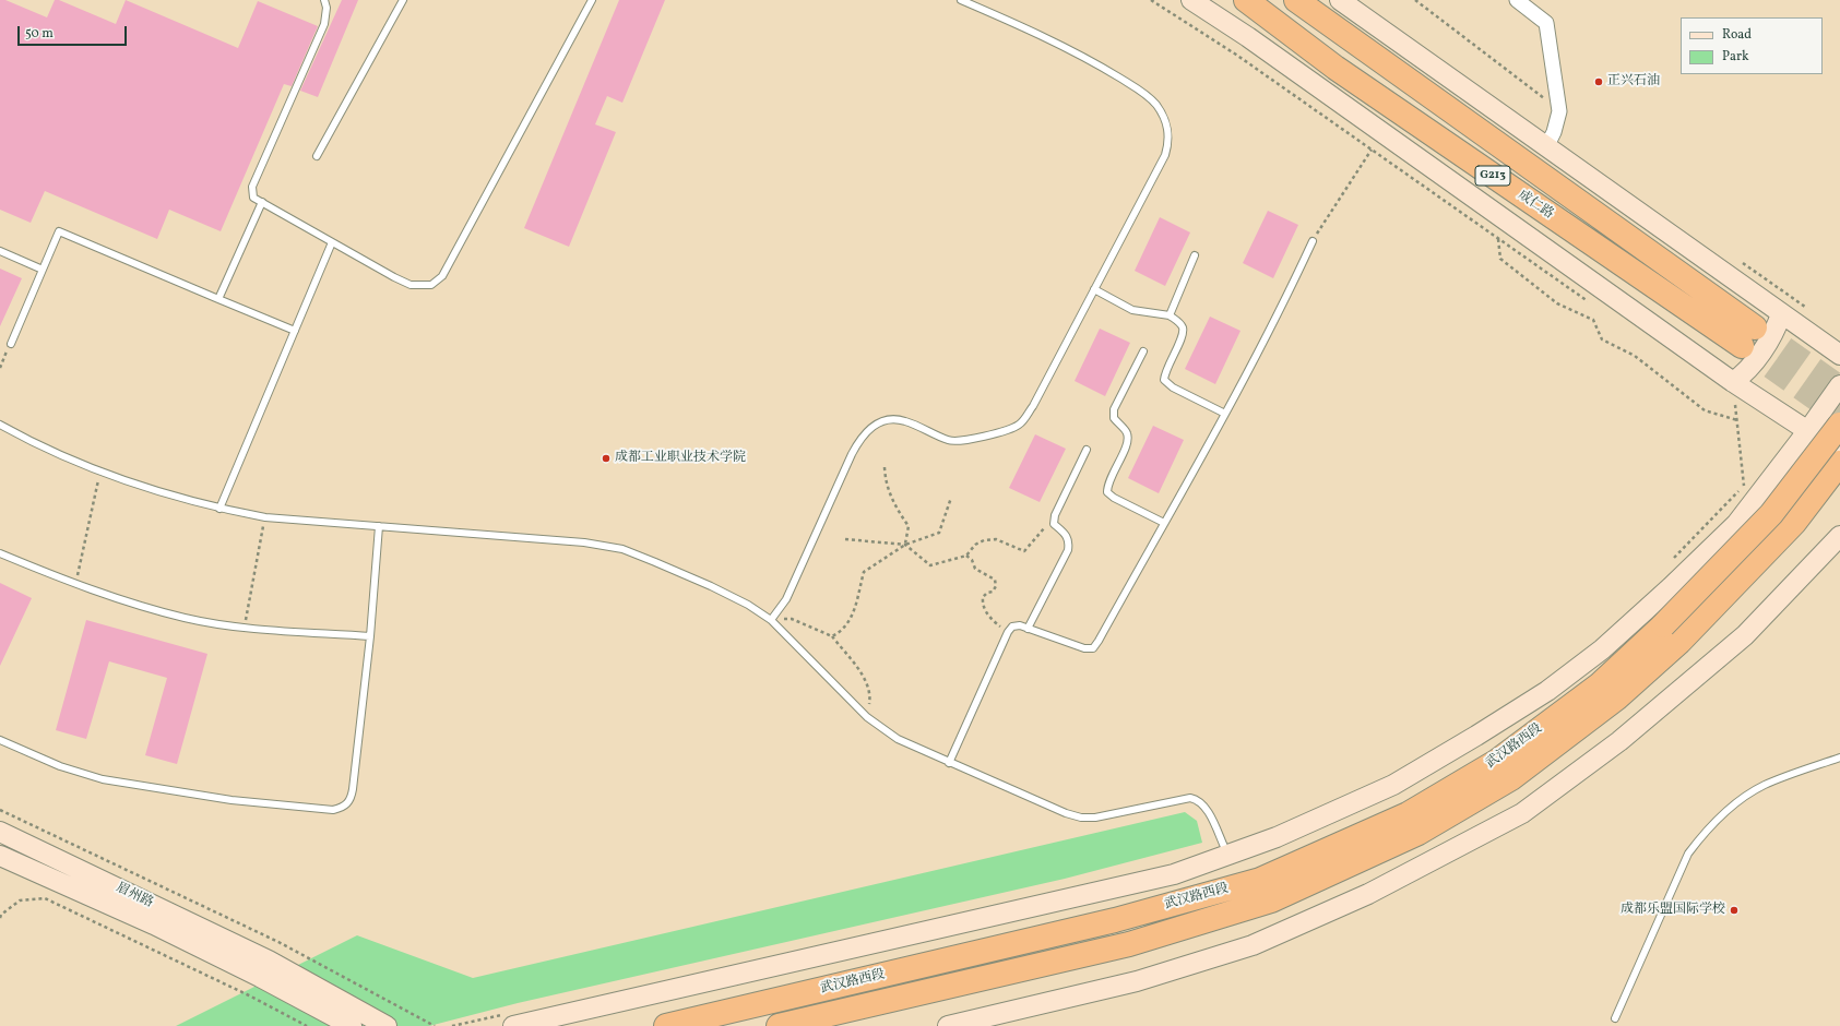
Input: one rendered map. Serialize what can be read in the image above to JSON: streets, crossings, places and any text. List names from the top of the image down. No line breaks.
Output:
{"streets":{"highway":["G213","成仁路","武汉路西段"],"main road":["眉州路"]},"places":["正兴石油","成都工业职业技术学院","成都乐盟国际学校"],"legend":["Road","Park"],"scale_bar":"50 m"}
